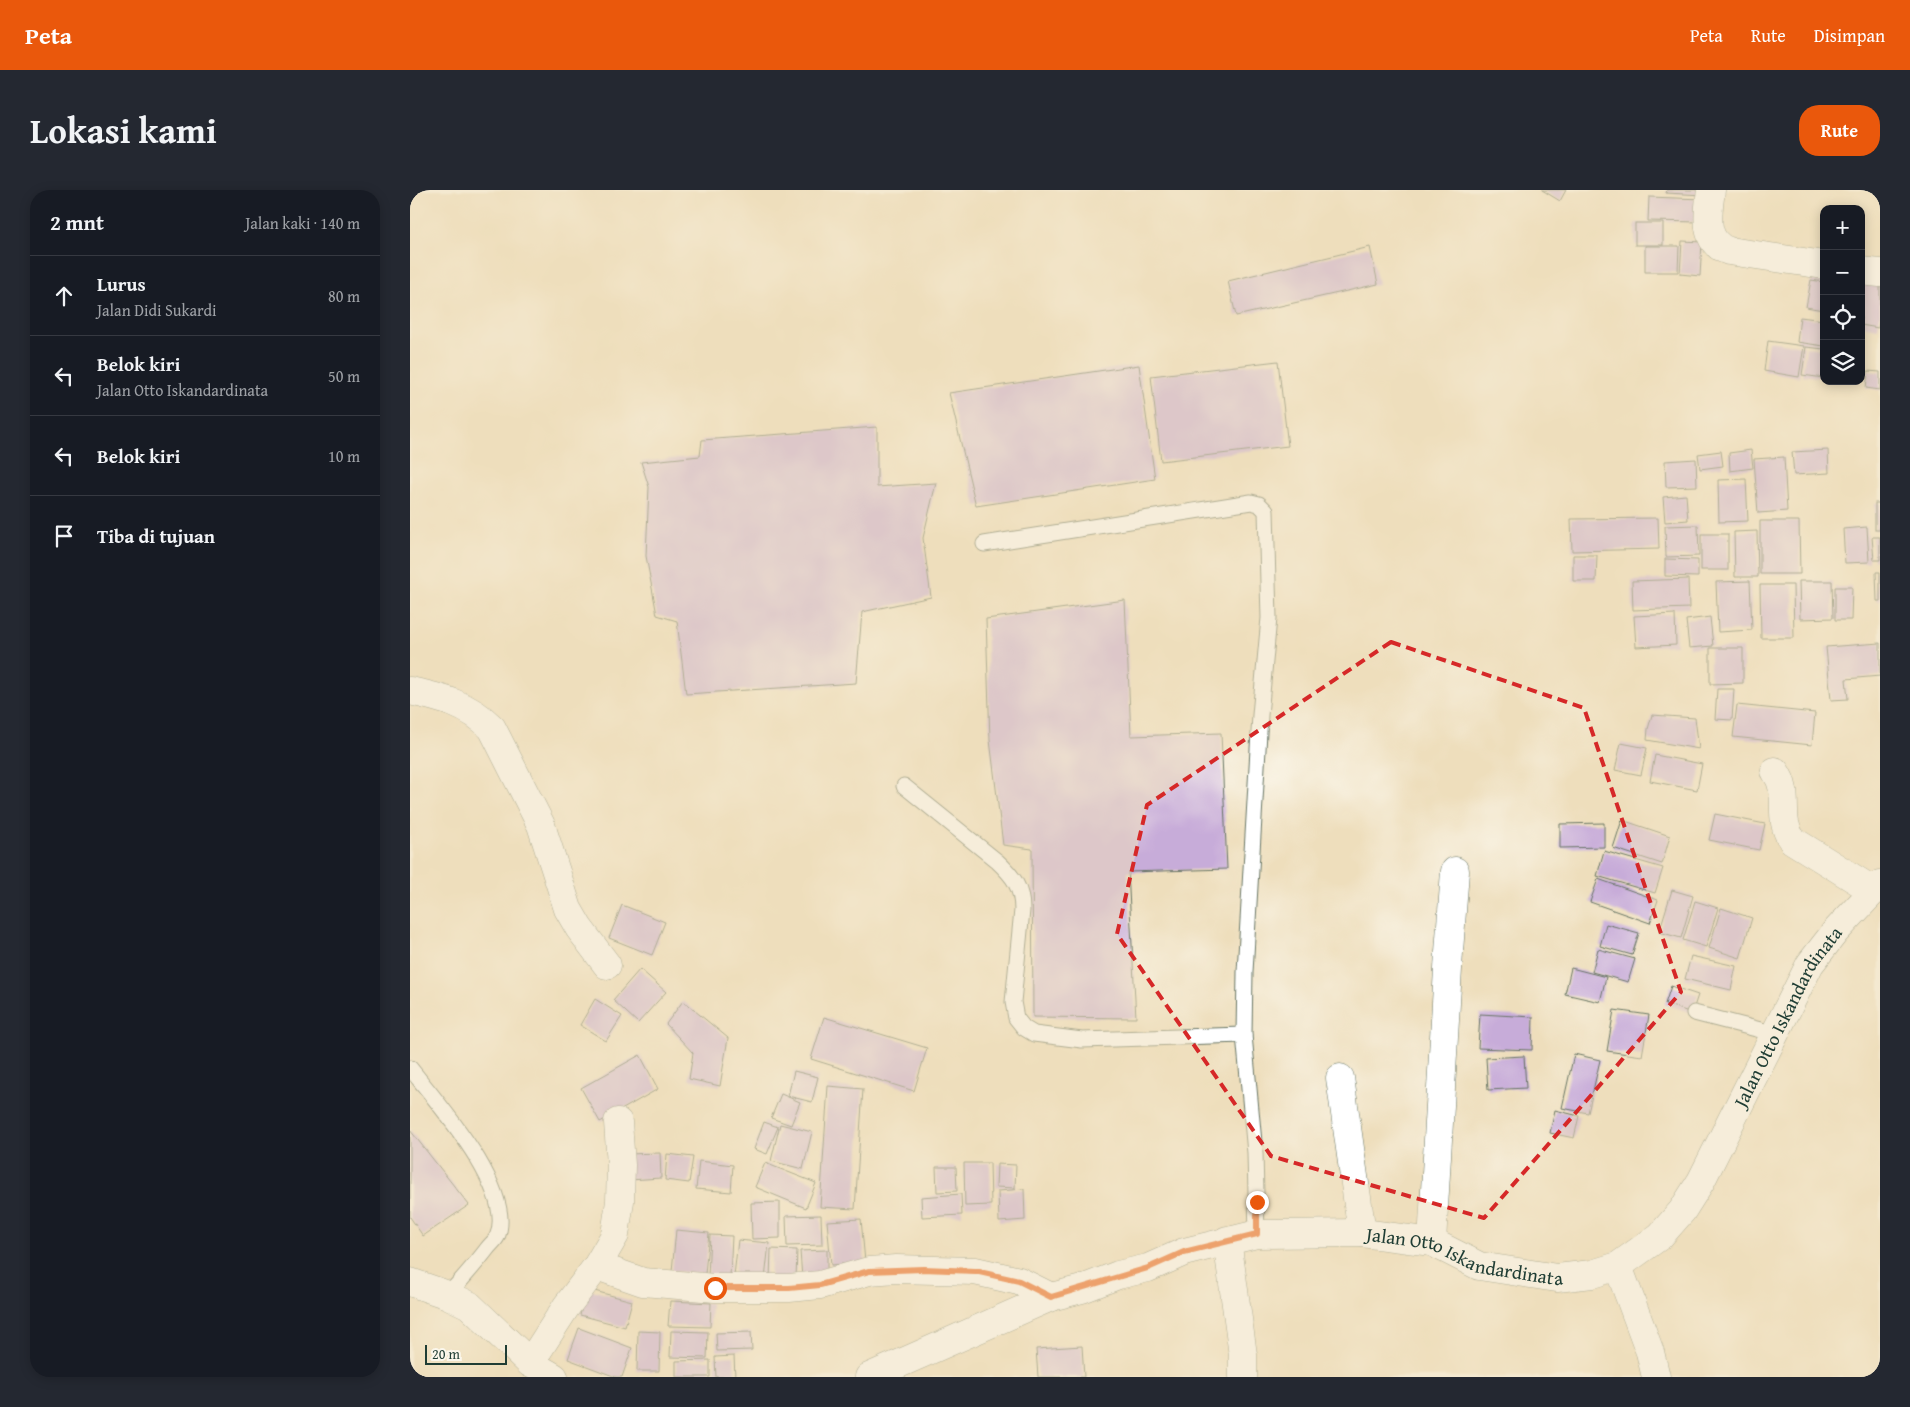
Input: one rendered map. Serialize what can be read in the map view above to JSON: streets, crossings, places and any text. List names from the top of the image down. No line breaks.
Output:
{"streets":{"street":["Jalan Otto Iskandardinata"]},"scale_bar":"20 m","page":{"header":"Peta","nav":["Peta","Rute","Disimpan"],"title":"Lokasi kami","buttons":"Rute","heading":["2 mnt","Jalan kaki · 140 m"],"map_buttons":["+","−"],"list":[["Lurus","Jalan Didi Sukardi","80 m"],["Belok kiri","Jalan Otto Iskandardinata","50 m"],["Belok kiri","10 m"],"Tiba di tujuan"],"scale":"20 m"}}
